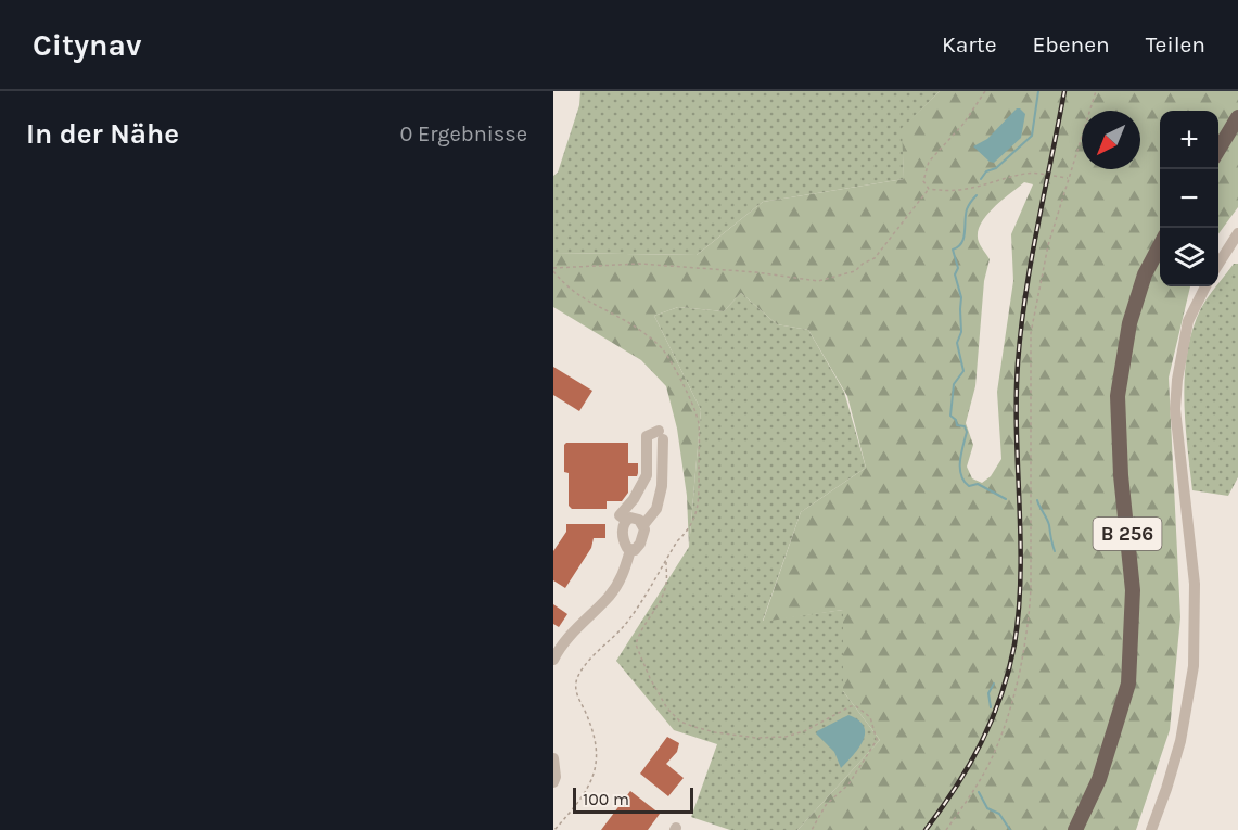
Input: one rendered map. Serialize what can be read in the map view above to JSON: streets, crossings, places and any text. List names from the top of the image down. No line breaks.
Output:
{"streets":{"main road":["B 256"]},"scale_bar":"100 m","north":"bottom left","page":{"header":"Citynav","nav":["Karte","Ebenen","Teilen"],"heading":["In der Nähe","0 Ergebnisse"],"map_buttons":["+","−"],"scale":"100 m"}}
